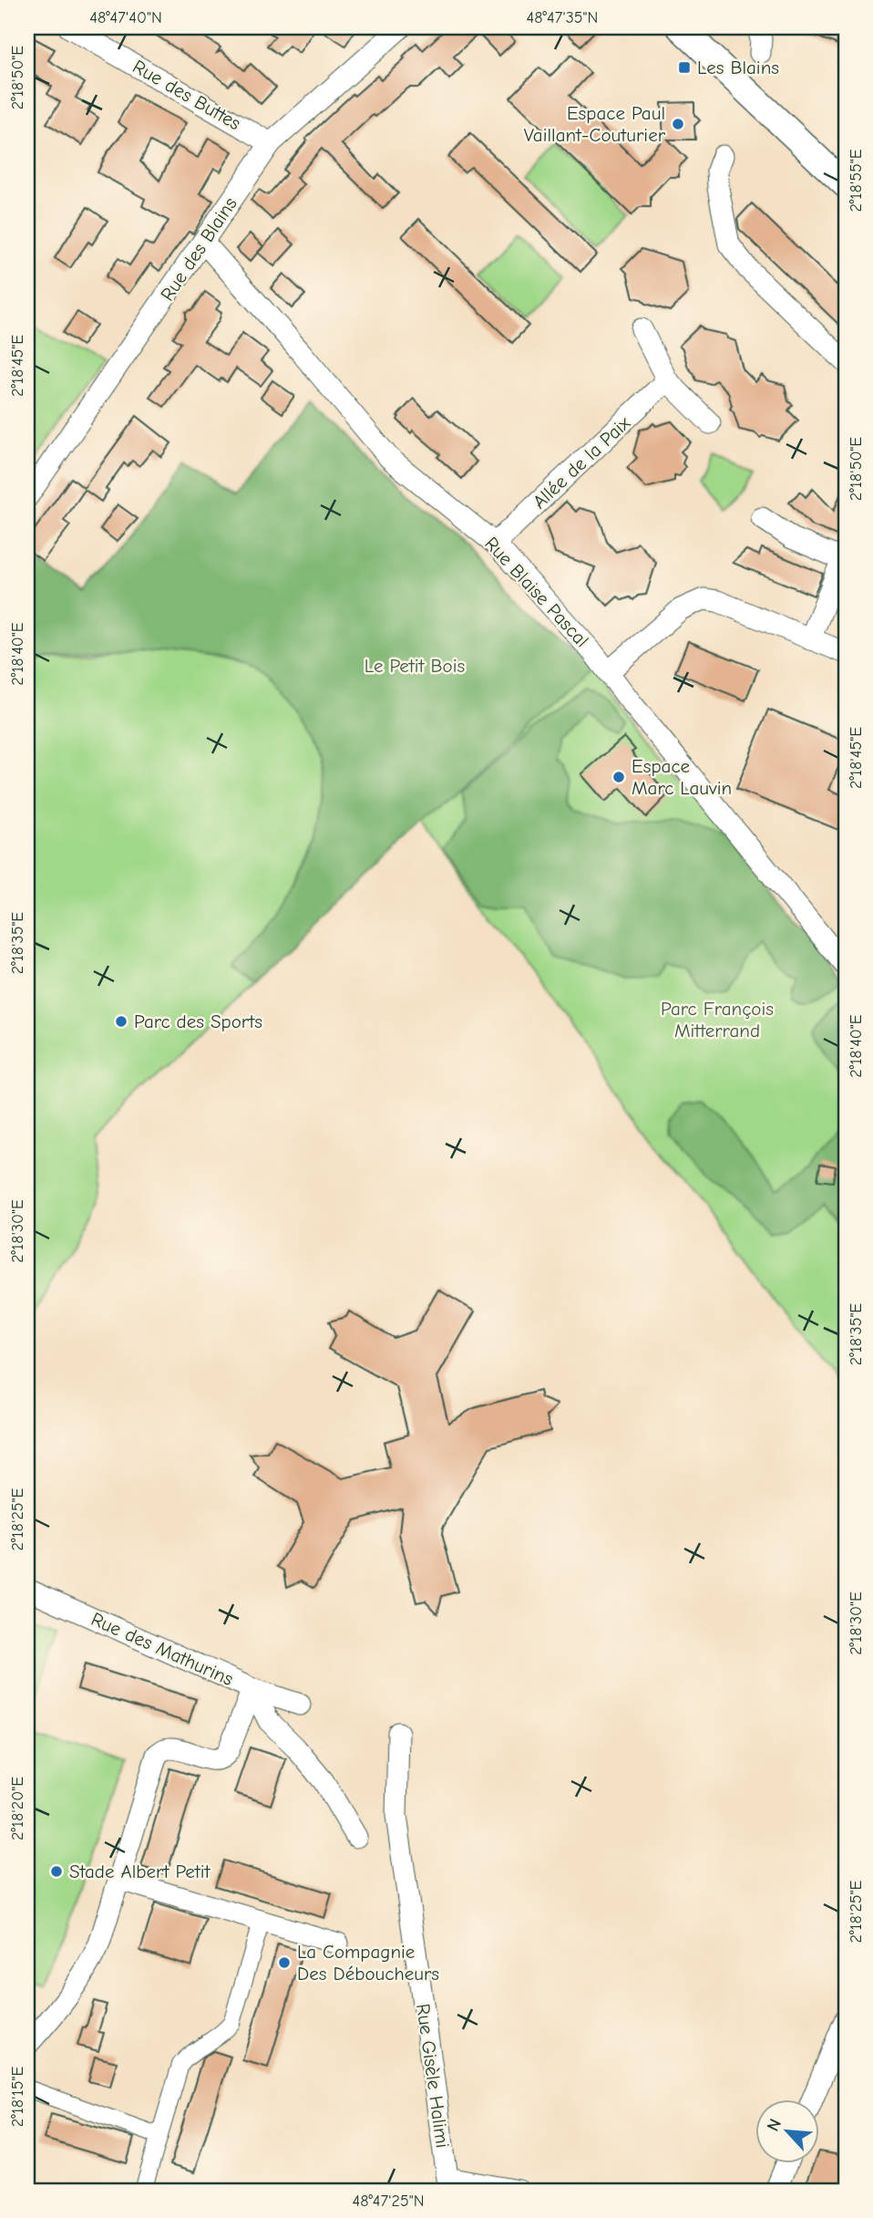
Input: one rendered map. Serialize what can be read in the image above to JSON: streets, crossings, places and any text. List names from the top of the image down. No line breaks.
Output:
{"streets":{"street":["Rue des Buttes","Rue des Blains","Allée de la Paix","Rue Blaise Pascal","Rue des Mathurins","Rue Gisèle Halimi"]},"crossings":[["Rue des Buttes","Rue des Blains"],["Rue des Blains","Rue Blaise Pascal"],["Allée de la Paix","Rue Blaise Pascal"]],"parks":["Le Petit Bois","Parc François Mitterrand"],"places":{"transit":["Les Blains"],"other":["Espace Paul Vaillant-Couturier","Espace Marc Lauvin","Parc des Sports","Stade Albert Petit","La Compagnie Des Déboucheurs"]},"north":"top left","coordinates":["48°47'40\"N","48°47'35\"N","2°18'50\"E","2°18'55\"E","2°18'45\"E","2°18'40\"E","2°18'35\"E","2°18'30\"E","2°18'25\"E","2°18'20\"E","2°18'15\"E","48°47'25\"N"]}
